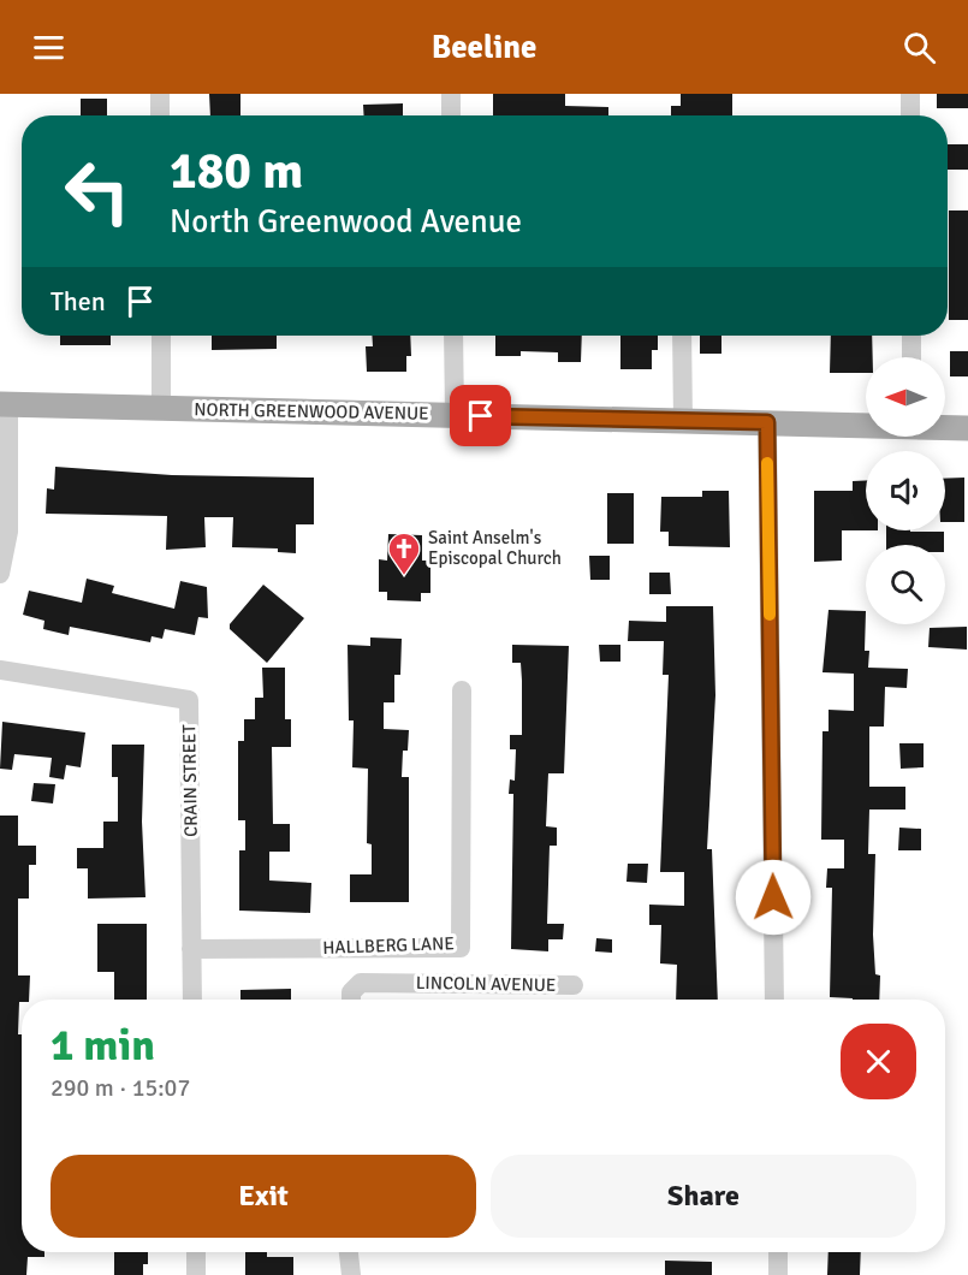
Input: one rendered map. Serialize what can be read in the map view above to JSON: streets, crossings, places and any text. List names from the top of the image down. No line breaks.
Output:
{"streets":{"main road":["NORTH GREENWOOD AVENUE"],"street":["CRAIN STREET","HALLBERG LANE","LINCOLN AVENUE"]},"crossings":[["CRAIN STREET","HALLBERG LANE"],["HALLBERG LANE","LINCOLN AVENUE"]],"places":{"church":["Saint Anselm's Episcopal Church"]},"north":"left","page":{"header":"Beeline","turn":["180 m","North Greenwood Avenue"],"then":"Then","heading":["1 min","290 m · 15:07"],"buttons":["Exit","Share"]}}
